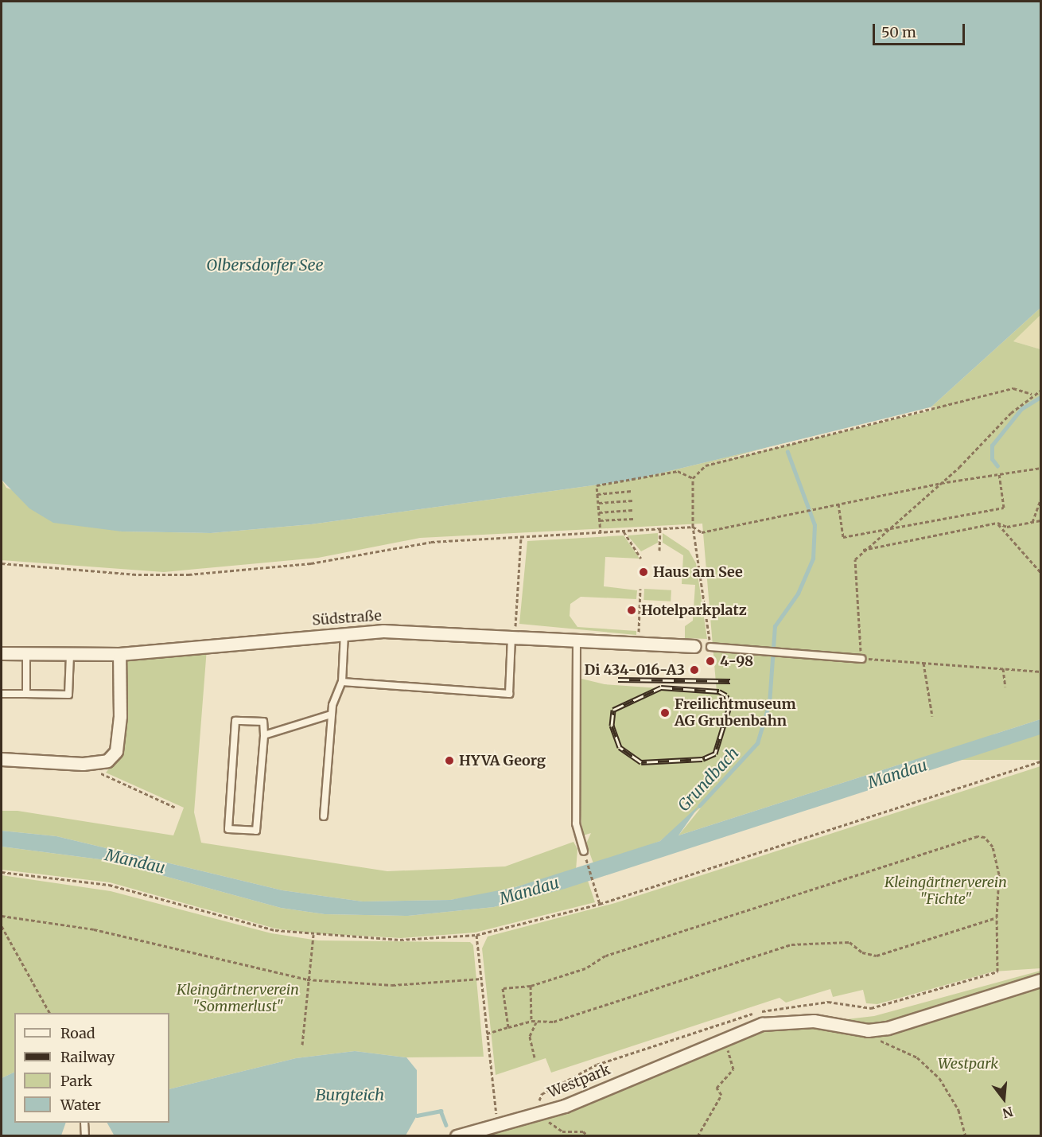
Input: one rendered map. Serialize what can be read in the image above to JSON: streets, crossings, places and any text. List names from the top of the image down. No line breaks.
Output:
{"streets":{"street":["Südstraße","Westpark"]},"water":["Olbersdorfer See","Mandau","Grundbach","Burgteich"],"parks":["Kleingärtnerverein \"Fichte\"","Kleingärtnerverein \"Sommerlust\"","Westpark"],"places":["Haus am See","Hotelparkplatz","4-98","Di 434-016-A3","Freilichtmuseum AG Grubenbahn","HYVA Georg"],"legend":["Road","Railway","Park","Water"],"scale_bar":"50 m","north":"bottom"}
